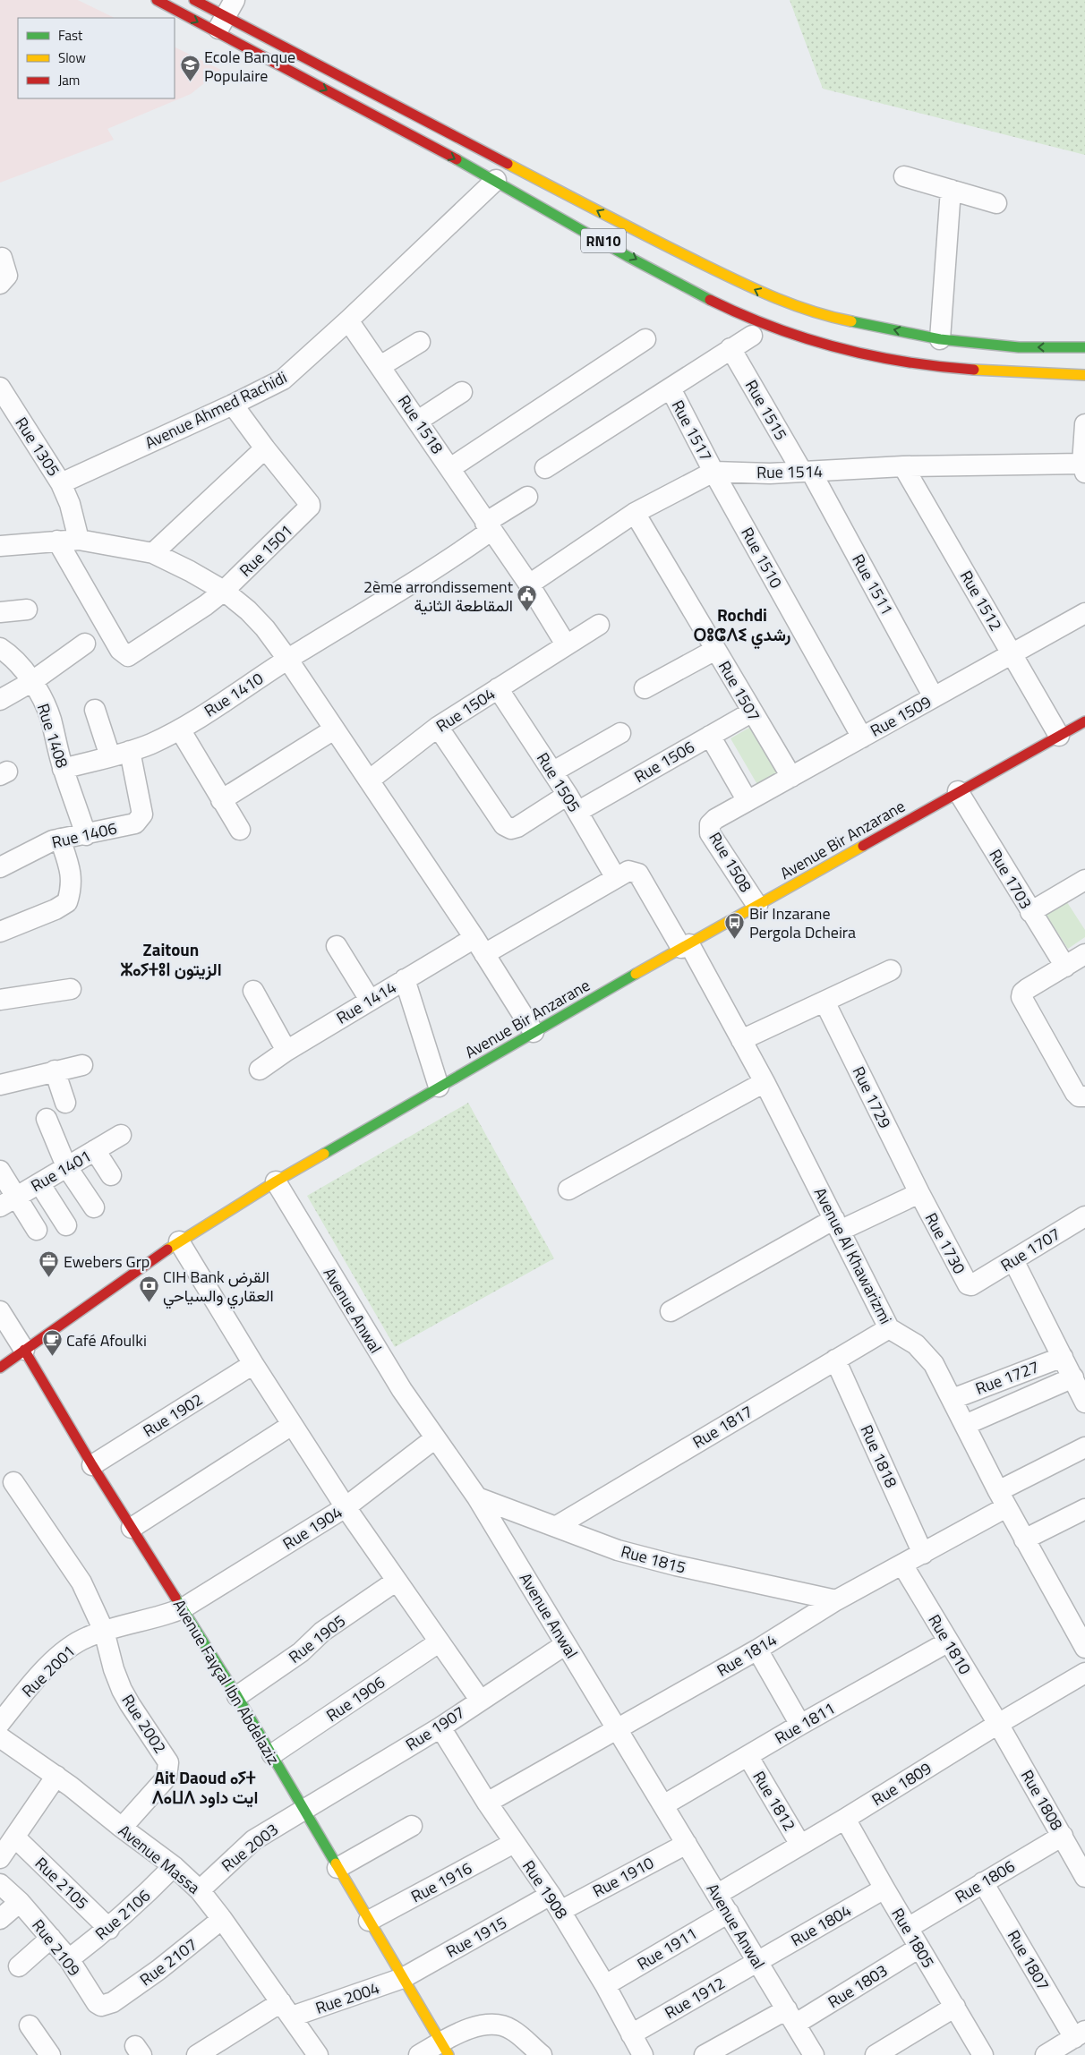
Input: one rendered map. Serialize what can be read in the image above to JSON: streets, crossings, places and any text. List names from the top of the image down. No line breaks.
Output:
{"streets":{"street":["RN10","Avenue Ahmed Rachidi","Rue 1515","Rue 1518","Rue 1517","Rue 1305","Rue 1514","Rue 1501","Rue 1510","Rue 1511","Rue 1512","Rue 1507","Rue 1410","Rue 1504","Rue 1509","Rue 1408","Rue 1506","Rue 1505","Rue 1406","Avenue Bir Anzarane","Rue 1508","Rue 1703","Rue 1414","Rue 1729","Rue 1401","Rue 1730","Rue 1707","Avenue Al Khawarizmi","Avenue Anwal","Rue 1727","Rue 1902","Rue 1817","Rue 1818","Rue 1904","Rue 1815","Rue 1905","Rue 1810","Rue 1814","Rue 2001","Avenue Fayçal Ibn Abdelaziz","Rue 1906","Rue 1811","Rue 2002","Rue 1907","Rue 1809","Rue 1808","Rue 1812","Rue 2003","Avenue Massa","Rue 1910","Rue 1806","Rue 1916","Rue 2105","Rue 1908","Rue 2106","Rue 1804","Rue 1915","Rue 1805","Rue 2109","Rue 1911","Rue 1807","Rue 2107","Rue 1803","Rue 2004","Rue 1912"]},"crossings":[["RN10","Avenue Ahmed Rachidi"],["Avenue Ahmed Rachidi","Rue 1518"],["Avenue Ahmed Rachidi","Rue 1305"],["Rue 1515","Rue 1514"],["Rue 1515","Rue 1511"],["Rue 1518","Rue 1410"],["Rue 1517","Rue 1514"],["Rue 1517","Rue 1510"],["Rue 1514","Rue 1510"],["Rue 1514","Rue 1511"],["Rue 1514","Rue 1512"],["Rue 1514","Rue 1507"],["Rue 1510","Rue 1509"],["Rue 1511","Rue 1509"],["Rue 1512","Rue 1509"],["Rue 1512","Avenue Bir Anzarane"],["Rue 1507","Rue 1509"],["Rue 1507","Rue 1506"],["Rue 1410","Rue 1408"],["Rue 1410","Rue 1406"],["Rue 1504","Rue 1506"],["Rue 1504","Rue 1505"],["Rue 1509","Rue 1508"],["Rue 1408","Rue 1406"],["Rue 1506","Rue 1505"],["Avenue Bir Anzarane","Rue 1508"],["Avenue Bir Anzarane","Rue 1703"],["Avenue Bir Anzarane","Avenue Al Khawarizmi"],["Avenue Bir Anzarane","Avenue Anwal"],["Avenue Bir Anzarane","Avenue Fayçal Ibn Abdelaziz"],["Rue 1729","Rue 1730"],["Rue 1730","Rue 1707"],["Avenue Al Khawarizmi","Rue 1727"],["Avenue Al Khawarizmi","Rue 1817"],["Avenue Al Khawarizmi","Rue 1814"],["Avenue Anwal","Rue 1904"],["Avenue Anwal","Rue 1815"],["Avenue Anwal","Rue 1814"],["Avenue Anwal","Rue 1811"],["Avenue Anwal","Rue 1907"],["Avenue Anwal","Rue 1809"],["Avenue Anwal","Rue 1910"],["Avenue Anwal","Rue 1804"],["Avenue Anwal","Rue 1911"],["Avenue Anwal","Rue 1803"],["Avenue Anwal","Rue 1912"],["Rue 1902","Avenue Fayçal Ibn Abdelaziz"],["Rue 1817","Rue 1818"],["Rue 1817","Rue 1815"],["Rue 1818","Rue 1814"],["Rue 1904","Rue 2001"],["Rue 1904","Avenue Fayçal Ibn Abdelaziz"],["Rue 1815","Rue 1814"],["Rue 1905","Avenue Fayçal Ibn Abdelaziz"],["Rue 1810","Rue 1814"],["Rue 1810","Rue 1811"],["Rue 1810","Rue 1809"],["Rue 1810","Rue 1808"],["Rue 1814","Rue 1908"],["Rue 2001","Avenue Fayçal Ibn Abdelaziz"],["Rue 2001","Rue 2002"],["Avenue Fayçal Ibn Abdelaziz","Rue 1906"],["Avenue Fayçal Ibn Abdelaziz","Rue 1907"],["Avenue Fayçal Ibn Abdelaziz","Rue 2003"],["Avenue Fayçal Ibn Abdelaziz","Rue 1916"],["Avenue Fayçal Ibn Abdelaziz","Rue 1915"],["Avenue Fayçal Ibn Abdelaziz","Rue 2004"],["Rue 1811","Rue 1812"],["Rue 2002","Avenue Massa"],["Rue 1907","Rue 2003"],["Rue 1907","Rue 1908"],["Rue 1809","Rue 1808"],["Rue 1809","Rue 1812"],["Rue 1809","Rue 1805"],["Rue 1808","Rue 1806"],["Rue 2003","Avenue Massa"],["Avenue Massa","Rue 2106"],["Avenue Massa","Rue 2107"],["Avenue Massa","Rue 2004"],["Rue 1910","Rue 1908"],["Rue 1910","Rue 1915"],["Rue 1806","Rue 1805"],["Rue 1806","Rue 1807"],["Rue 1916","Rue 1908"],["Rue 2105","Rue 2106"],["Rue 1908","Rue 1915"],["Rue 1908","Rue 1911"],["Rue 1908","Rue 1912"],["Rue 2106","Rue 2109"],["Rue 1804","Rue 1805"],["Rue 1804","Rue 1912"],["Rue 1915","Rue 2004"],["Rue 1805","Rue 1803"],["Rue 2109","Rue 2107"]],"districts":["Rochdi ⵔⵓⵛⴷⵉ رشدي","Zaitoun ⵣⴰⵢⵜⵓⵏ الزيتون","Ait Daoud ⴰⵢⵜ ⴷⴰⵡⴷ ايت داود"],"places":{"school or university":["Ecole Banque Populaire"],"public building":["2ème arrondissement المقاطعة الثانية"],"bus stop":["Bir Inzarane Pergola Dcheira"],"office":["Ewebers Grp"],"bank":["CIH Bank القرض العقاري والسياحي"],"cafe":["Café Afoulki"]},"legend":["Fast","Slow","Jam"]}
